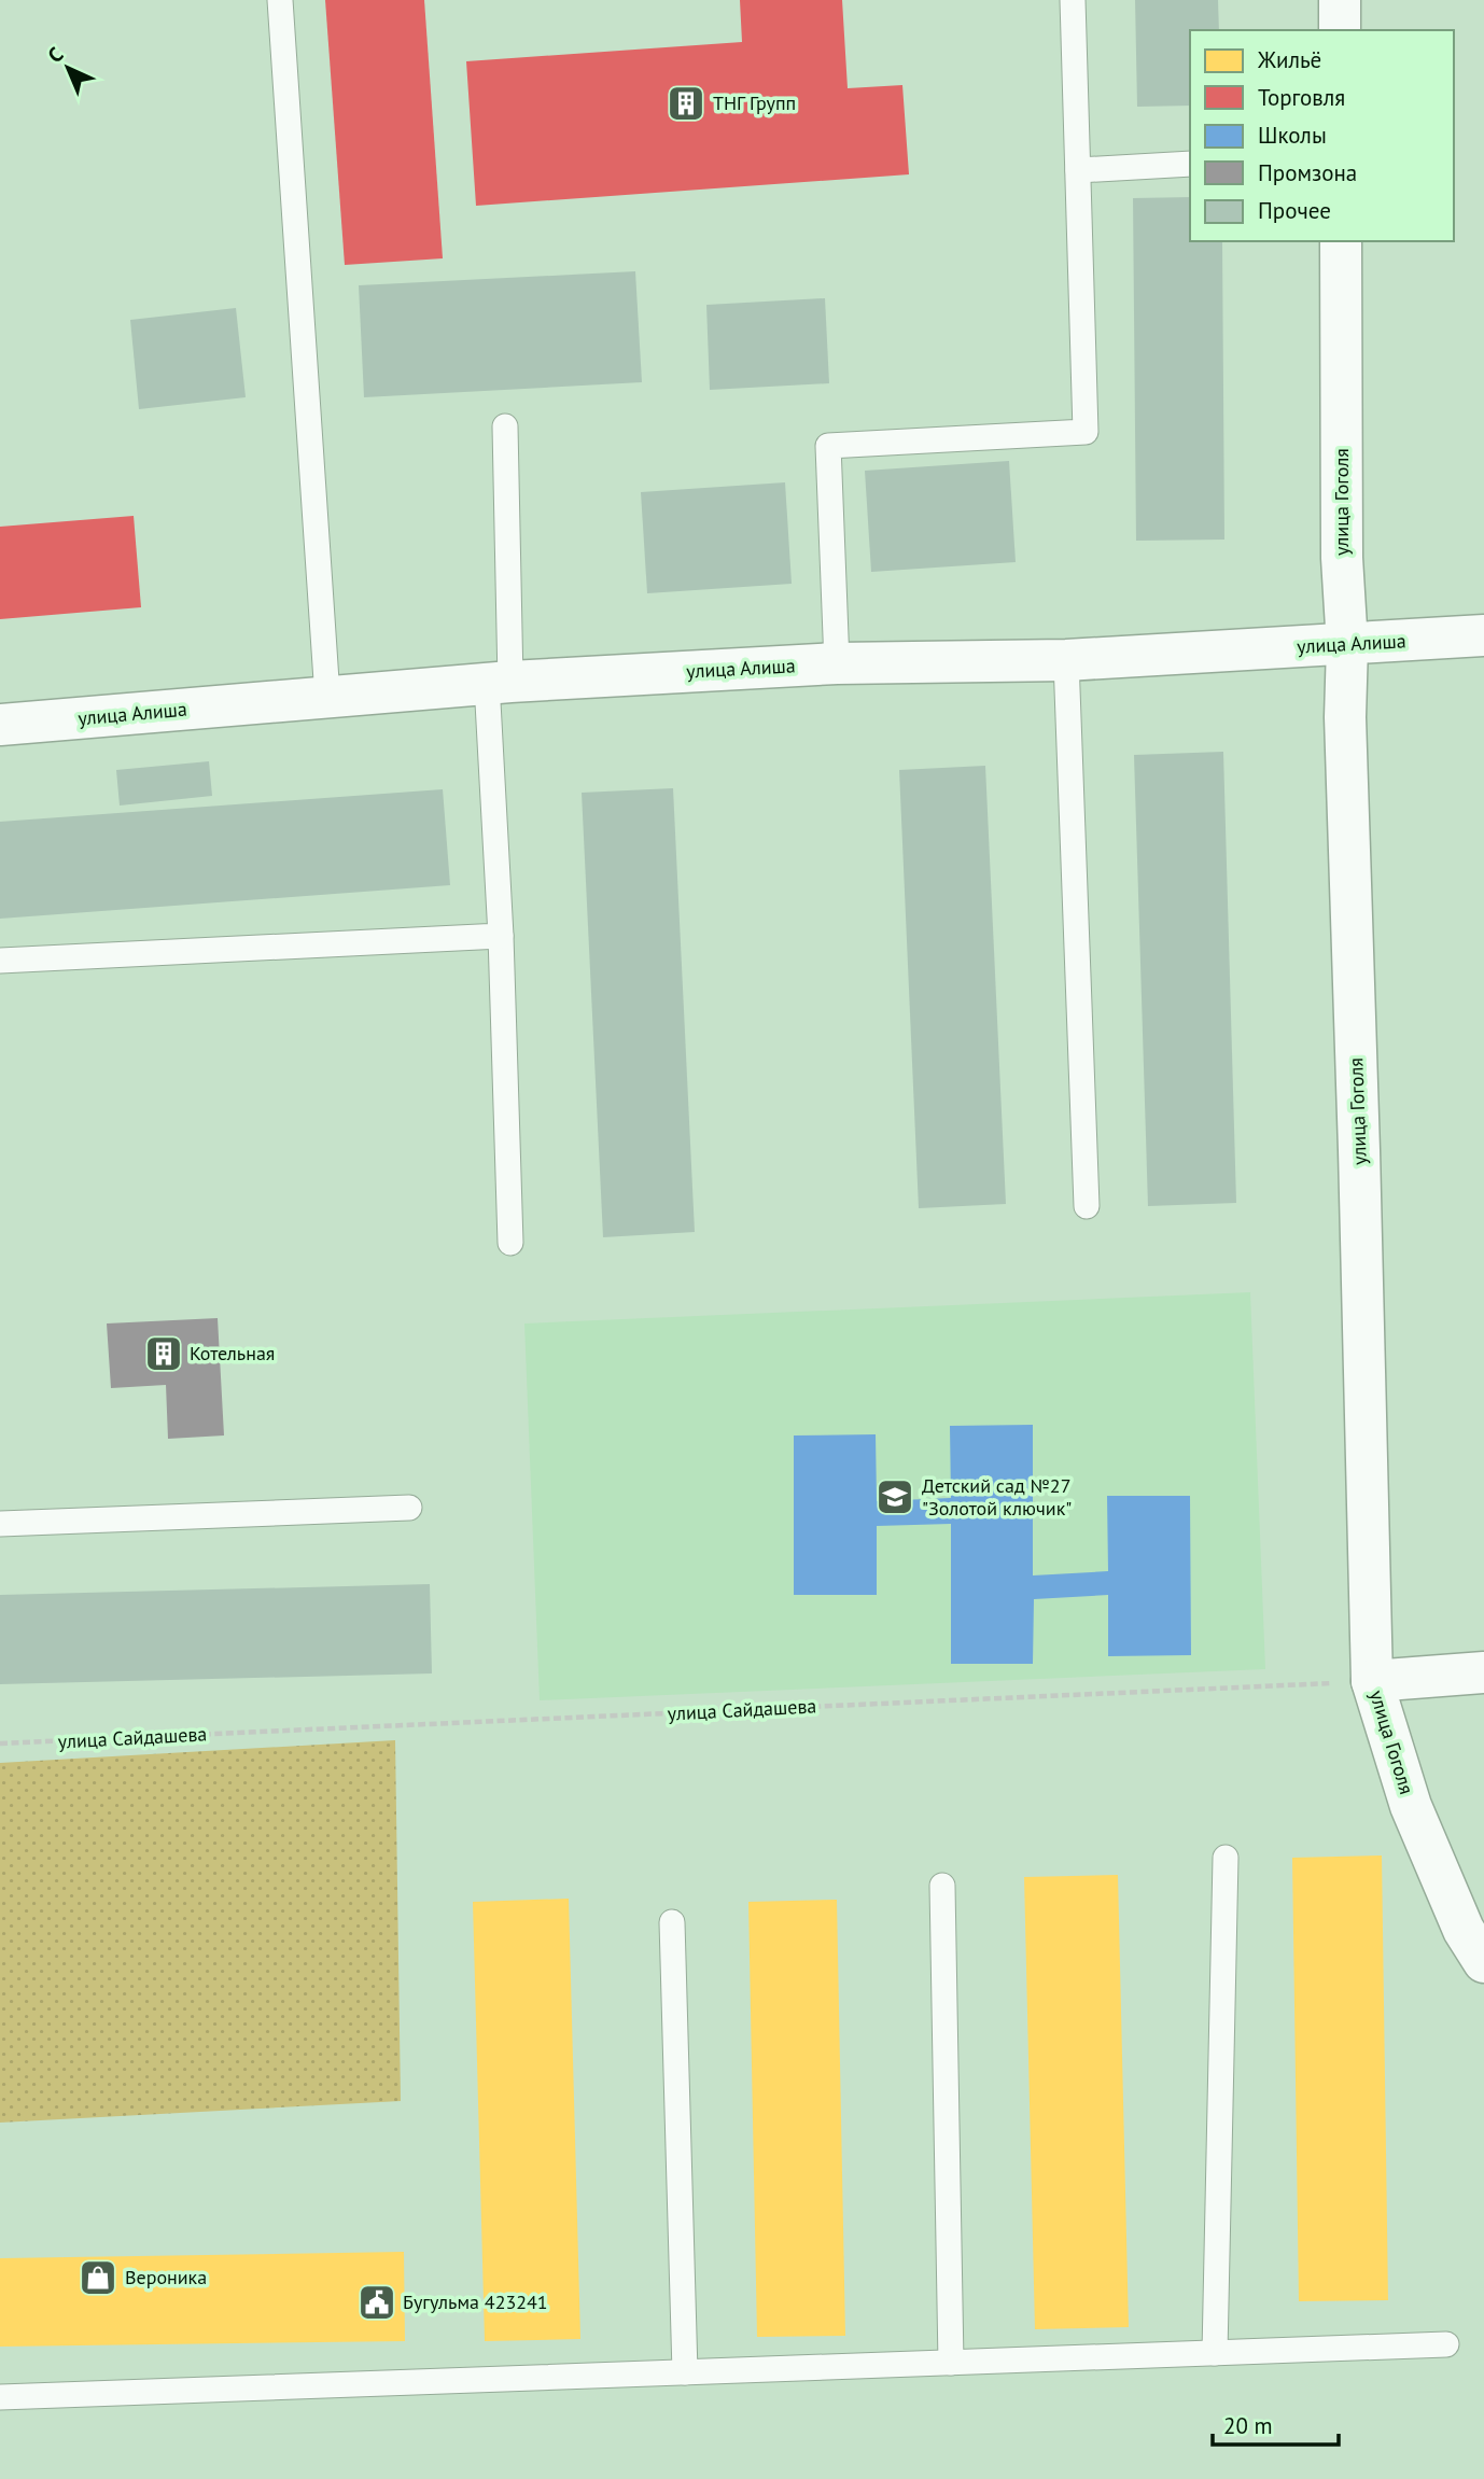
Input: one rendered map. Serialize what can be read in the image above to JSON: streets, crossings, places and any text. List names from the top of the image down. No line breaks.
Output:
{"streets":{"street":["улица Гоголя","улица Алиша"],"path":["улица Сайдашева"]},"crossings":[["улица Гоголя","улица Алиша"],["улица Гоголя","улица Сайдашева"]],"places":{"building":["ТНГ Групп","Котельная"],"school or university":["Детский сад №27 \"Золотой ключик\""],"shop":["Вероника"],"public building":["Бугульма 423241"]},"legend":["Жильё","Торговля","Школы","Промзона","Прочее"],"scale_bar":"20 m","north":"top left"}
